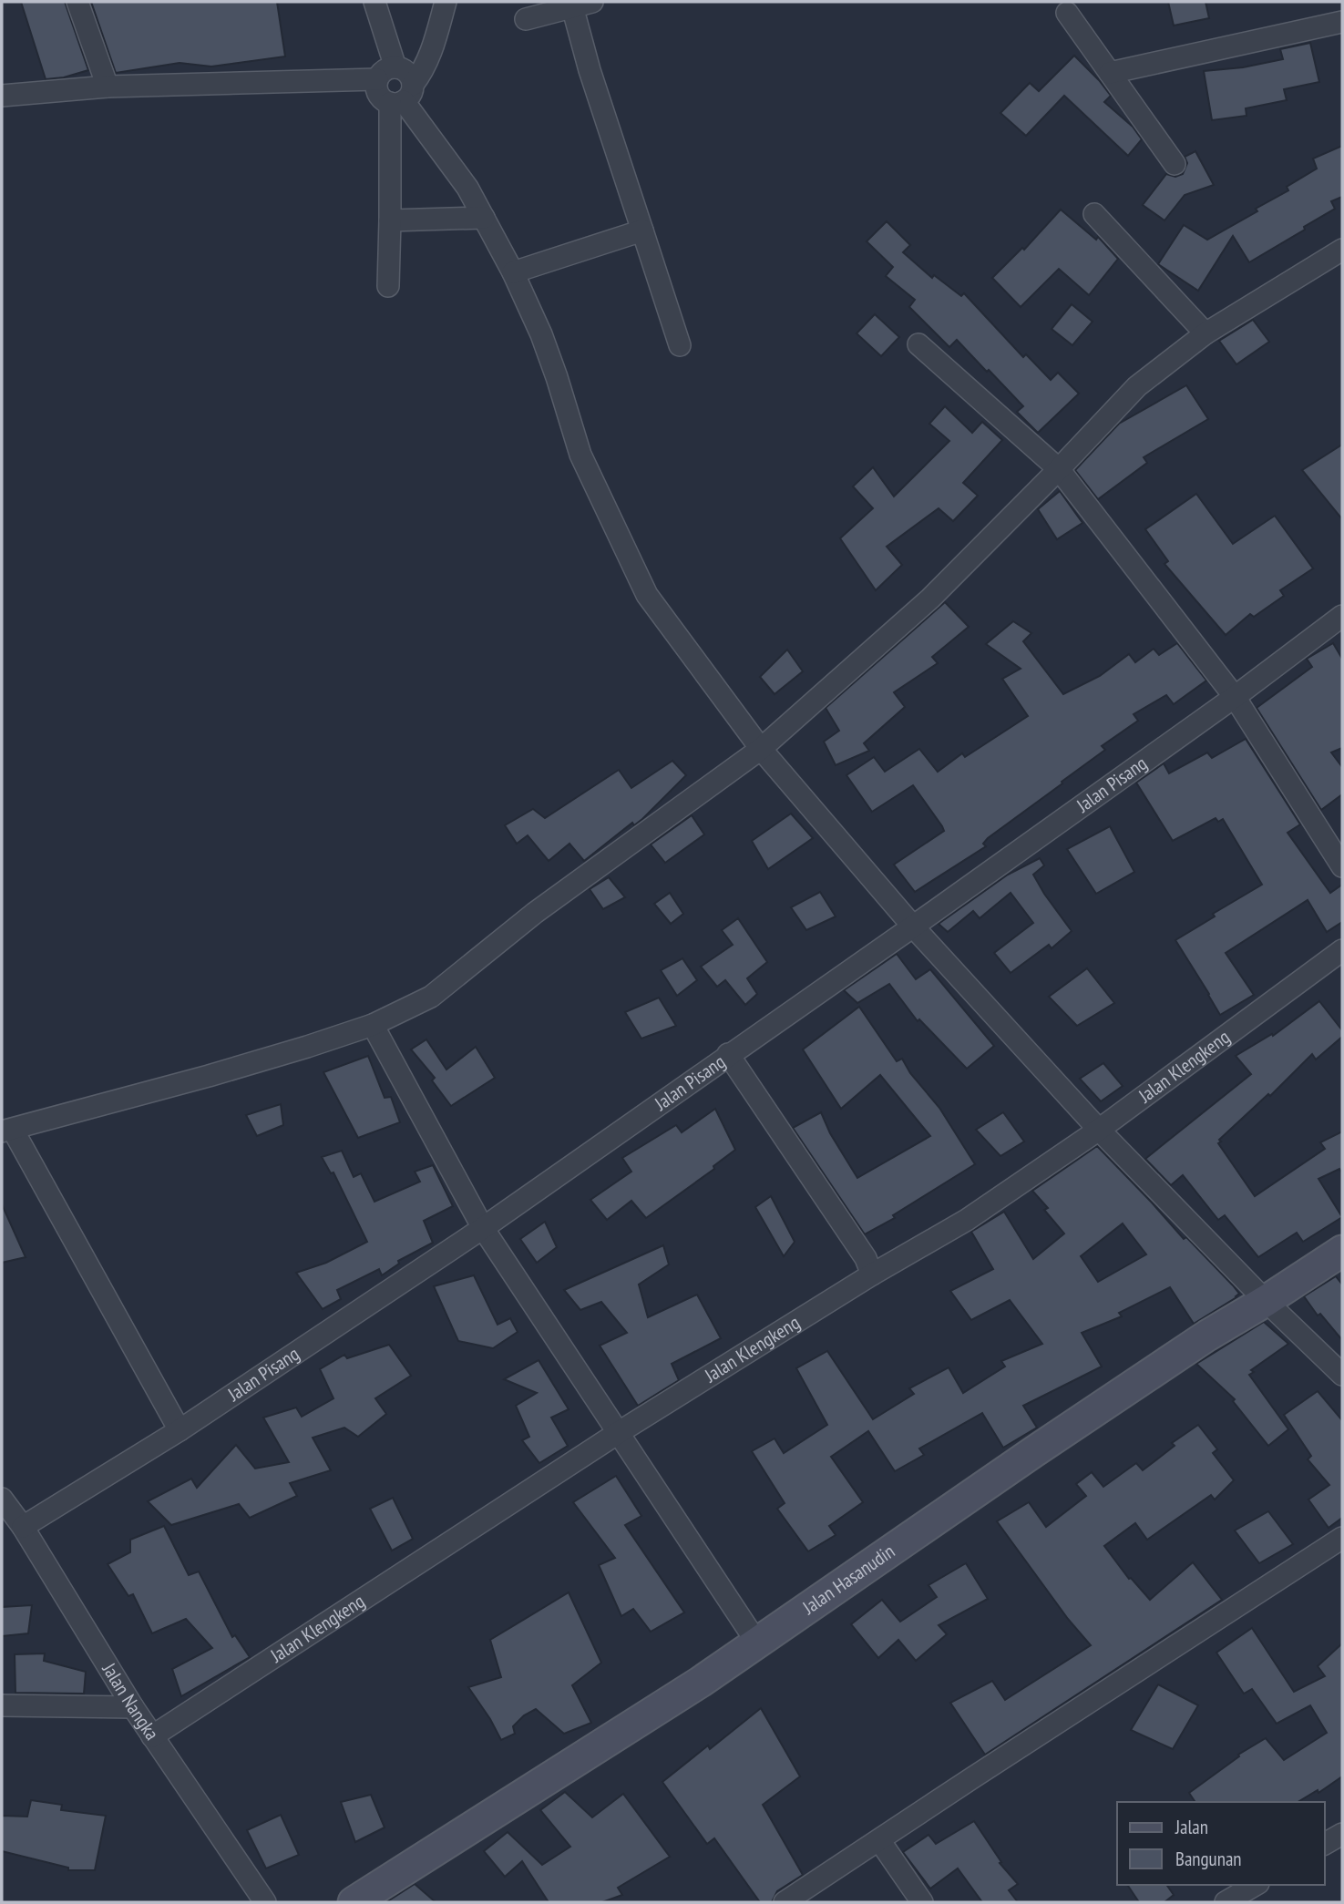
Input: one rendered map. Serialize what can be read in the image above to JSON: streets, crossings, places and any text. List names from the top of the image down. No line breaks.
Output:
{"streets":{"main road":["Jalan Hasanudin"],"street":["Jalan Pisang","Jalan Klengkeng","Jalan Nangka"]},"crossings":[["Jalan Pisang","Jalan Nangka"],["Jalan Klengkeng","Jalan Nangka"]],"legend":["Jalan","Bangunan"]}
